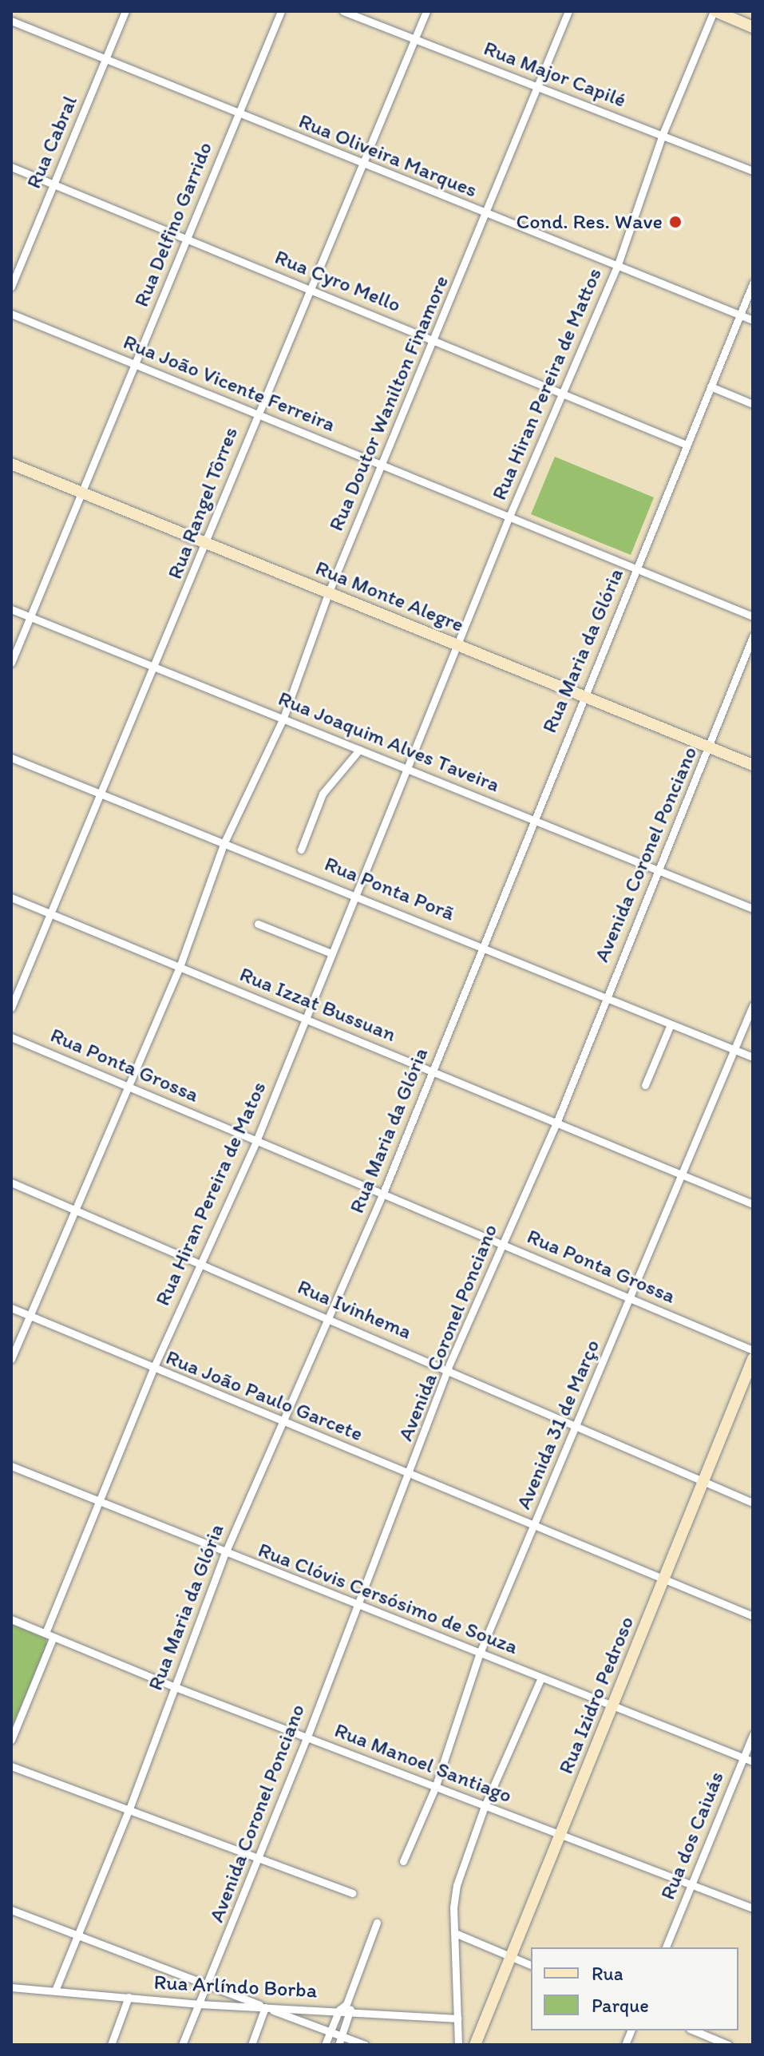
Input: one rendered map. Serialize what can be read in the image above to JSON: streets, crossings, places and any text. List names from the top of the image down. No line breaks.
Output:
{"streets":{"street":["Rua Major Capilé","Rua Cabral","Rua Oliveira Marques","Rua Delfino Garrido","Rua Cyro Mello","Rua João Vicente Ferreira","Rua Hiran Pereira de Mattos","Rua Doutor Wanilton Finamore","Rua Rangel Tôrres","Rua Monte Alegre","Rua Maria da Glória","Rua Joaquim Alves Taveira","Avenida Coronel Ponciano","Rua Ponta Porã","Rua Izzat Bussuan","Rua Ponta Grossa","Rua Hiran Pereira de Matos","Rua Ivinhema","Rua João Paulo Garcete","Avenida 31 de Março","Rua Clóvis Cersósimo de Souza","Rua Izidro Pedroso","Rua Manoel Santiago","Rua dos Caiuás","Rua Arlíndo Borba"]},"crossings":[["Rua Major Capilé","Rua Hiran Pereira de Mattos"],["Rua Major Capilé","Rua Doutor Wanilton Finamore"],["Rua Major Capilé","Rua Rangel Tôrres"],["Rua Cabral","Rua Oliveira Marques"],["Rua Cabral","Rua Cyro Mello"],["Rua Oliveira Marques","Rua Delfino Garrido"],["Rua Oliveira Marques","Rua Hiran Pereira de Mattos"],["Rua Oliveira Marques","Rua Doutor Wanilton Finamore"],["Rua Oliveira Marques","Rua Rangel Tôrres"],["Rua Oliveira Marques","Rua Maria da Glória"],["Rua Delfino Garrido","Rua Cyro Mello"],["Rua Delfino Garrido","Rua João Vicente Ferreira"],["Rua Delfino Garrido","Rua Monte Alegre"],["Rua Delfino Garrido","Rua Joaquim Alves Taveira"],["Rua Cyro Mello","Rua Hiran Pereira de Mattos"],["Rua Cyro Mello","Rua Doutor Wanilton Finamore"],["Rua Cyro Mello","Rua Rangel Tôrres"],["Rua Cyro Mello","Rua Maria da Glória"],["Rua João Vicente Ferreira","Rua Hiran Pereira de Mattos"],["Rua João Vicente Ferreira","Rua Doutor Wanilton Finamore"],["Rua João Vicente Ferreira","Rua Rangel Tôrres"],["Rua João Vicente Ferreira","Rua Maria da Glória"],["Rua Hiran Pereira de Mattos","Rua Monte Alegre"],["Rua Hiran Pereira de Mattos","Rua Joaquim Alves Taveira"],["Rua Hiran Pereira de Mattos","Rua Hiran Pereira de Matos"],["Rua Doutor Wanilton Finamore","Rua Monte Alegre"],["Rua Doutor Wanilton Finamore","Rua Joaquim Alves Taveira"],["Rua Doutor Wanilton Finamore","Rua Ponta Porã"],["Rua Doutor Wanilton Finamore","Rua Izzat Bussuan"],["Rua Doutor Wanilton Finamore","Rua Ponta Grossa"],["Rua Doutor Wanilton Finamore","Rua Ivinhema"],["Rua Doutor Wanilton Finamore","Rua João Paulo Garcete"],["Rua Rangel Tôrres","Rua Monte Alegre"],["Rua Rangel Tôrres","Rua Joaquim Alves Taveira"],["Rua Rangel Tôrres","Rua Ponta Porã"],["Rua Rangel Tôrres","Rua Izzat Bussuan"],["Rua Monte Alegre","Rua Maria da Glória"],["Rua Monte Alegre","Avenida Coronel Ponciano"],["Rua Maria da Glória","Rua Joaquim Alves Taveira"],["Rua Maria da Glória","Rua Ponta Porã"],["Rua Maria da Glória","Rua Izzat Bussuan"],["Rua Maria da Glória","Rua Ponta Grossa"],["Rua Maria da Glória","Rua Ivinhema"],["Rua Maria da Glória","Rua João Paulo Garcete"],["Rua Maria da Glória","Rua Clóvis Cersósimo de Souza"],["Rua Maria da Glória","Rua Manoel Santiago"],["Rua Maria da Glória","Rua Arlíndo Borba"],["Rua Joaquim Alves Taveira","Avenida Coronel Ponciano"],["Rua Joaquim Alves Taveira","Rua Hiran Pereira de Matos"],["Avenida Coronel Ponciano","Rua Ponta Porã"],["Avenida Coronel Ponciano","Rua Izzat Bussuan"],["Avenida Coronel Ponciano","Rua Ponta Grossa"],["Avenida Coronel Ponciano","Rua Ivinhema"],["Avenida Coronel Ponciano","Rua João Paulo Garcete"],["Avenida Coronel Ponciano","Rua Clóvis Cersósimo de Souza"],["Avenida Coronel Ponciano","Rua Manoel Santiago"],["Avenida Coronel Ponciano","Rua Arlíndo Borba"],["Rua Ponta Porã","Rua Hiran Pereira de Matos"],["Rua Ponta Porã","Avenida 31 de Março"],["Rua Izzat Bussuan","Rua Hiran Pereira de Matos"],["Rua Izzat Bussuan","Avenida 31 de Março"],["Rua Ponta Grossa","Rua Hiran Pereira de Matos"],["Rua Ponta Grossa","Avenida 31 de Março"],["Rua Hiran Pereira de Matos","Rua Ivinhema"],["Rua Hiran Pereira de Matos","Rua João Paulo Garcete"],["Rua Hiran Pereira de Matos","Rua Clóvis Cersósimo de Souza"],["Rua Hiran Pereira de Matos","Rua Manoel Santiago"],["Rua Ivinhema","Avenida 31 de Março"],["Rua Ivinhema","Rua Izidro Pedroso"],["Rua João Paulo Garcete","Avenida 31 de Março"],["Rua João Paulo Garcete","Rua Izidro Pedroso"],["Avenida 31 de Março","Rua Clóvis Cersósimo de Souza"],["Avenida 31 de Março","Rua Manoel Santiago"],["Rua Clóvis Cersósimo de Souza","Rua Izidro Pedroso"],["Rua Clóvis Cersósimo de Souza","Rua dos Caiuás"],["Rua Izidro Pedroso","Rua Manoel Santiago"],["Rua Manoel Santiago","Rua dos Caiuás"]],"places":["Cond. Res. Wave"],"legend":["Rua","Parque"]}
